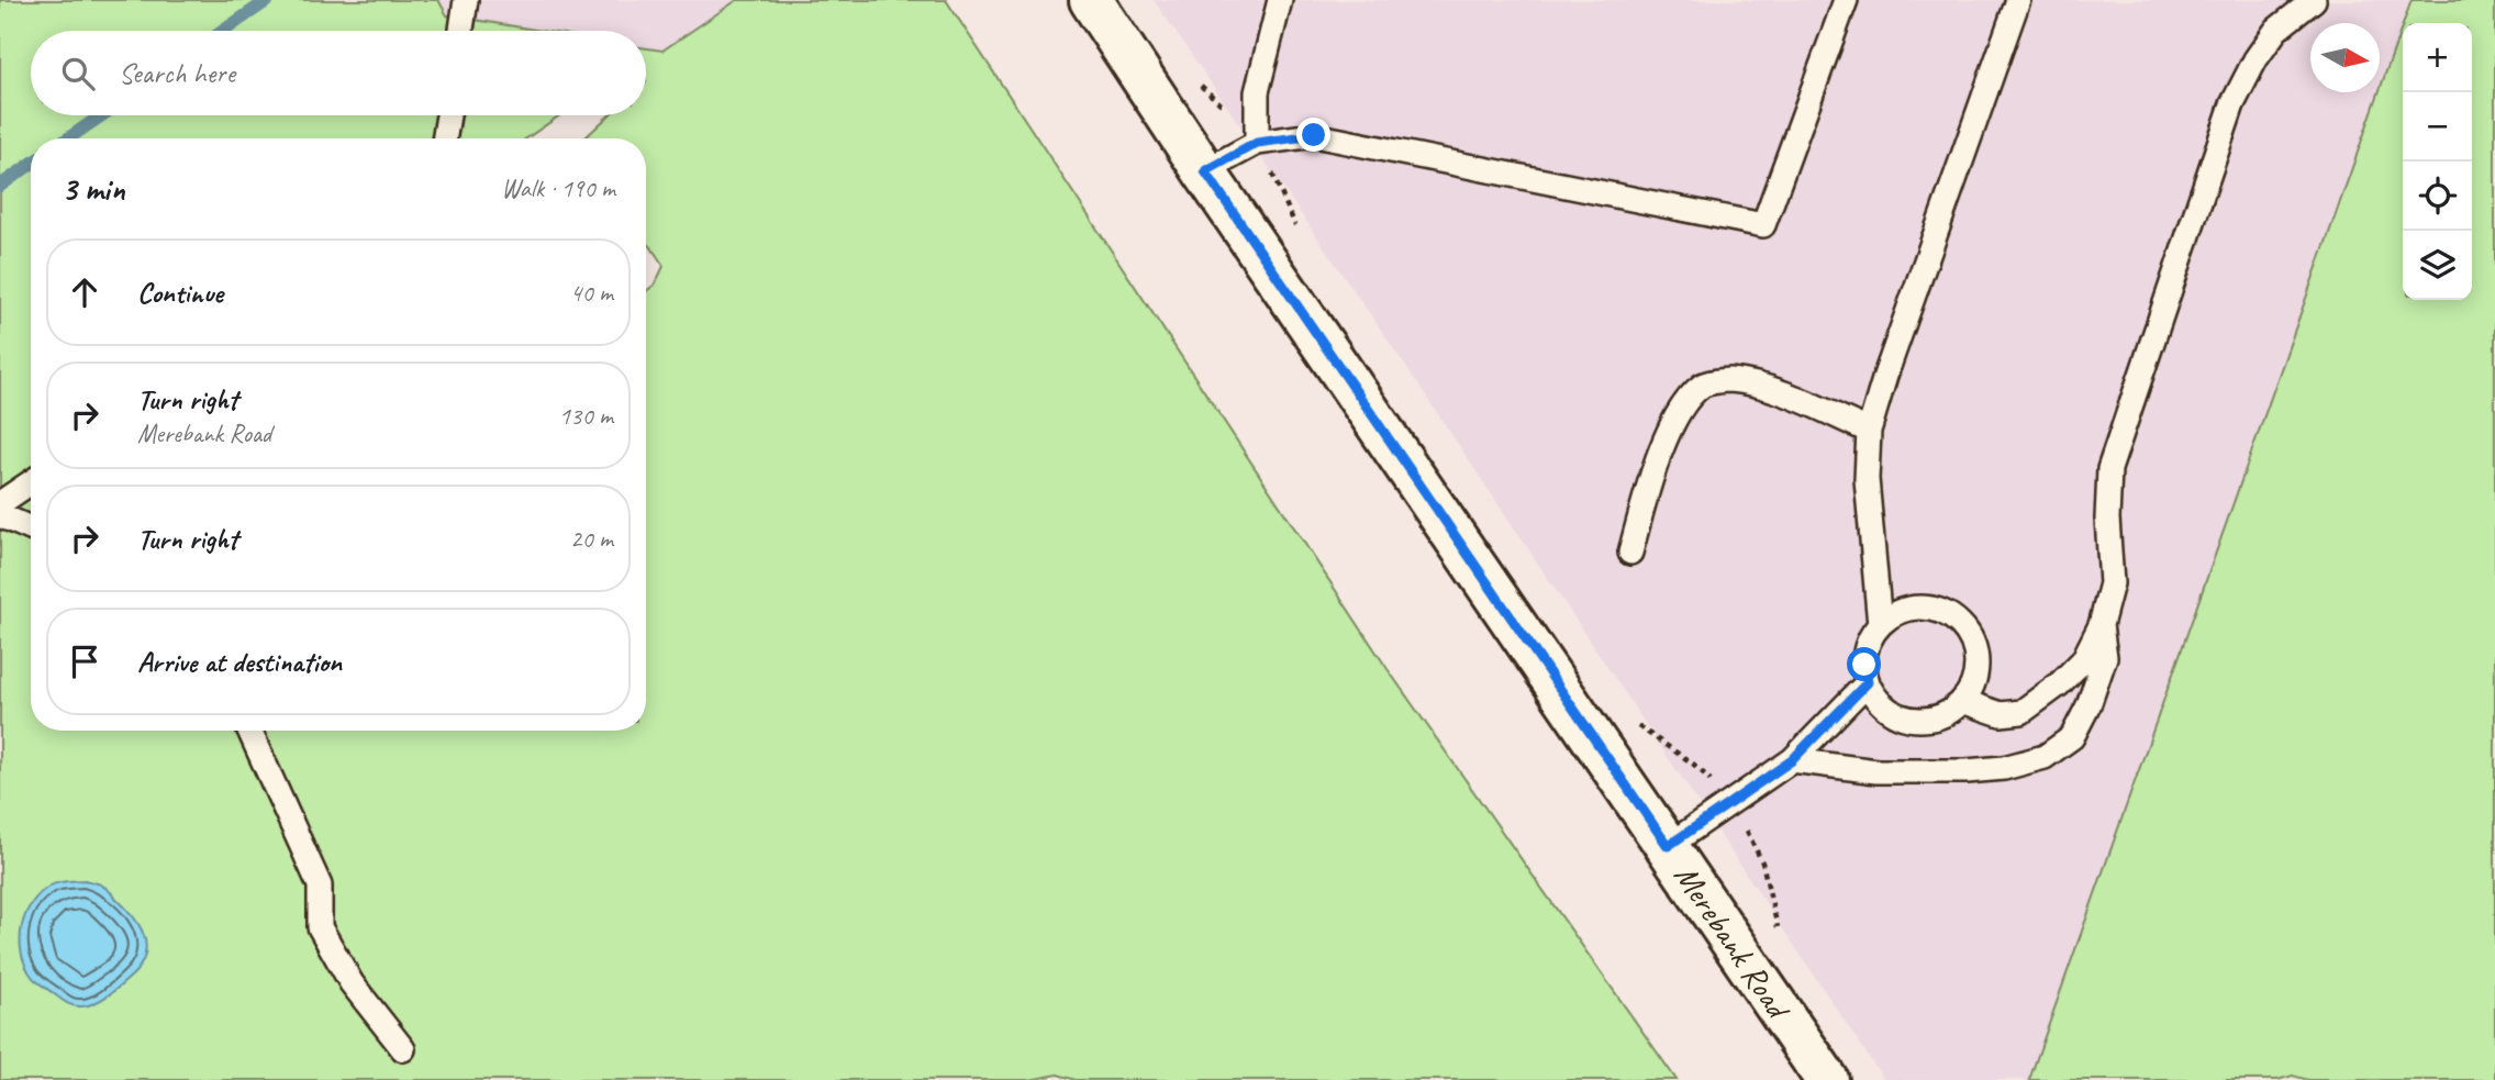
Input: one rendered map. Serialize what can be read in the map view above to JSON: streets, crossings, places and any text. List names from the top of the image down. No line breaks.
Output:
{"streets":{"street":["Merebank Road"]},"north":"right","page":{"map_buttons":["+","−"],"search":"Search here","heading":["3 min","Walk · 190 m"],"list":[["Continue","40 m"],["Turn right","Merebank Road","130 m"],["Turn right","20 m"],"Arrive at destination"]}}
